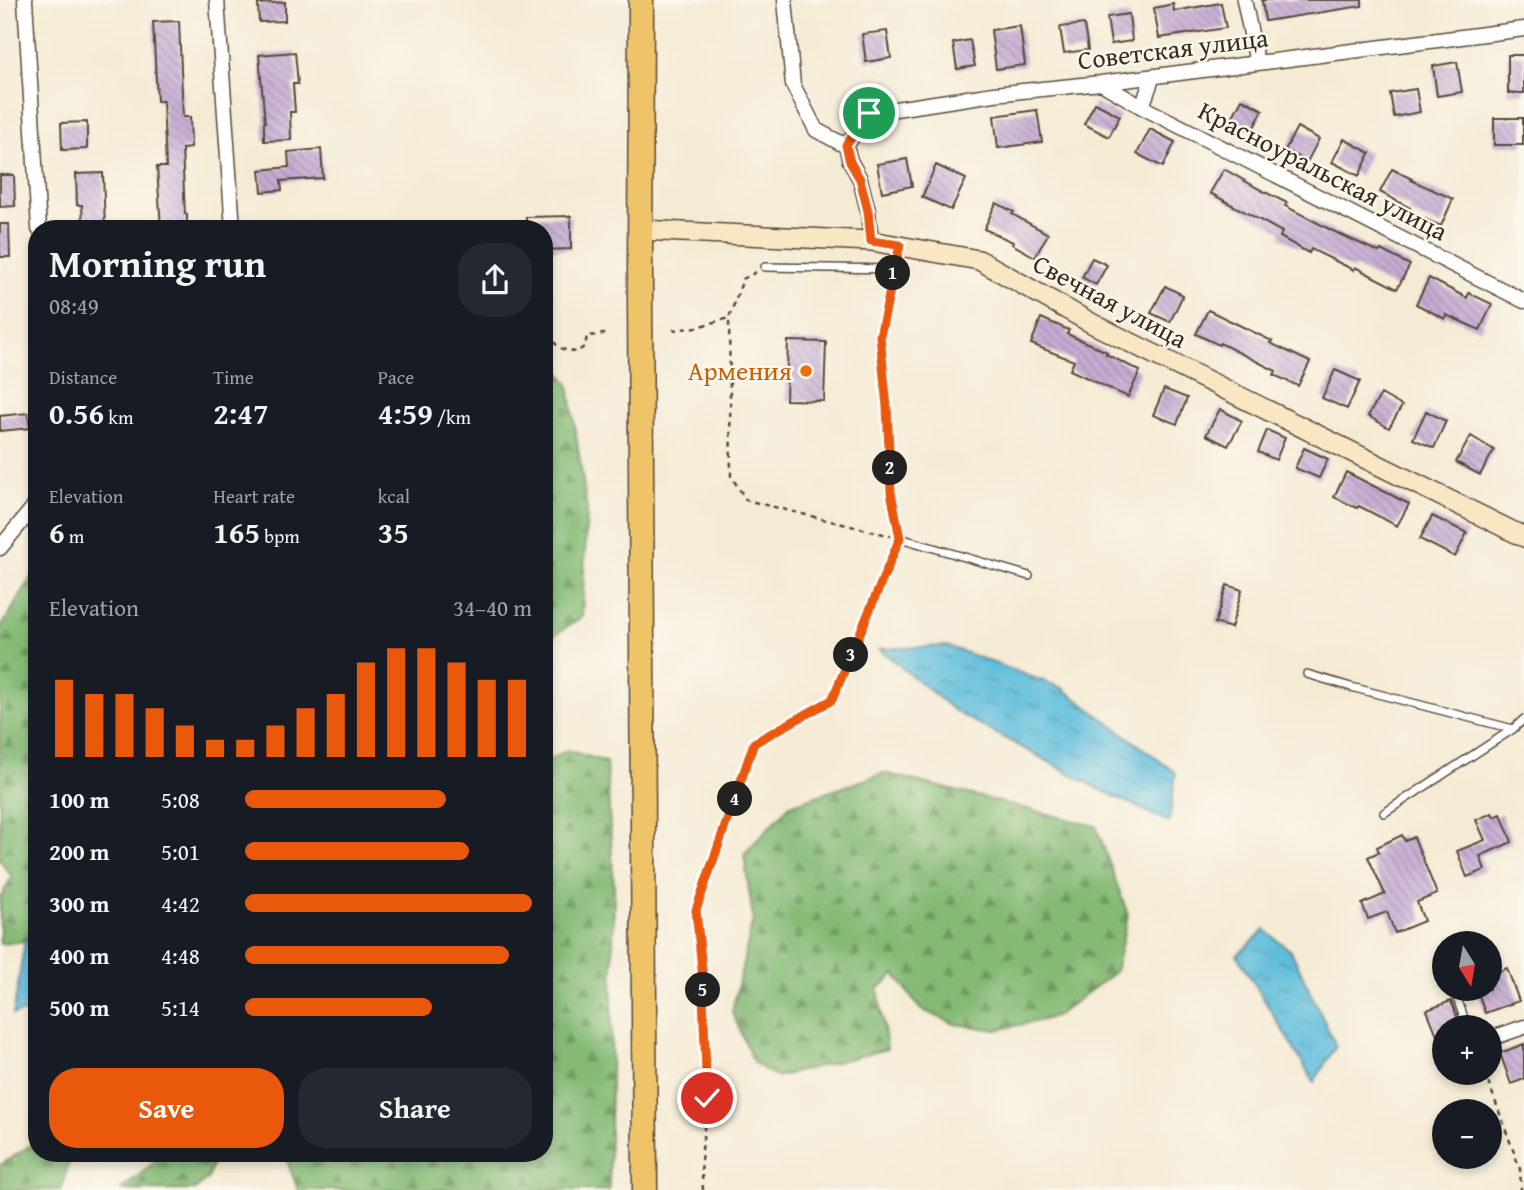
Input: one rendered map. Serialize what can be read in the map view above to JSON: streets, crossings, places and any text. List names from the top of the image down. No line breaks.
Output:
{"streets":{"street":["Советская улица","Красноуральская улица","Свечная улица"]},"crossings":[["Советская улица","Красноуральская улица"]],"places":["Армения"],"north":"bottom","page":{"heading":["Morning run","08:49"],"pins":["1","2","3","4","5"],"stats":[["Distance","0.56 km"],["Time","2:47"],["Pace","4:59 /km"],["Elevation","6 m"],["Heart rate","165 bpm"],["kcal","35"]],"chart":["Elevation","34–40 m"],"list":[{"name":"100 m","note":"5:08"},{"name":"200 m","note":"5:01"},{"name":"300 m","note":"4:42"},{"name":"400 m","note":"4:48"},{"name":"500 m","note":"5:14"}],"map_buttons":["+","−"],"buttons":["Save","Share"]}}
